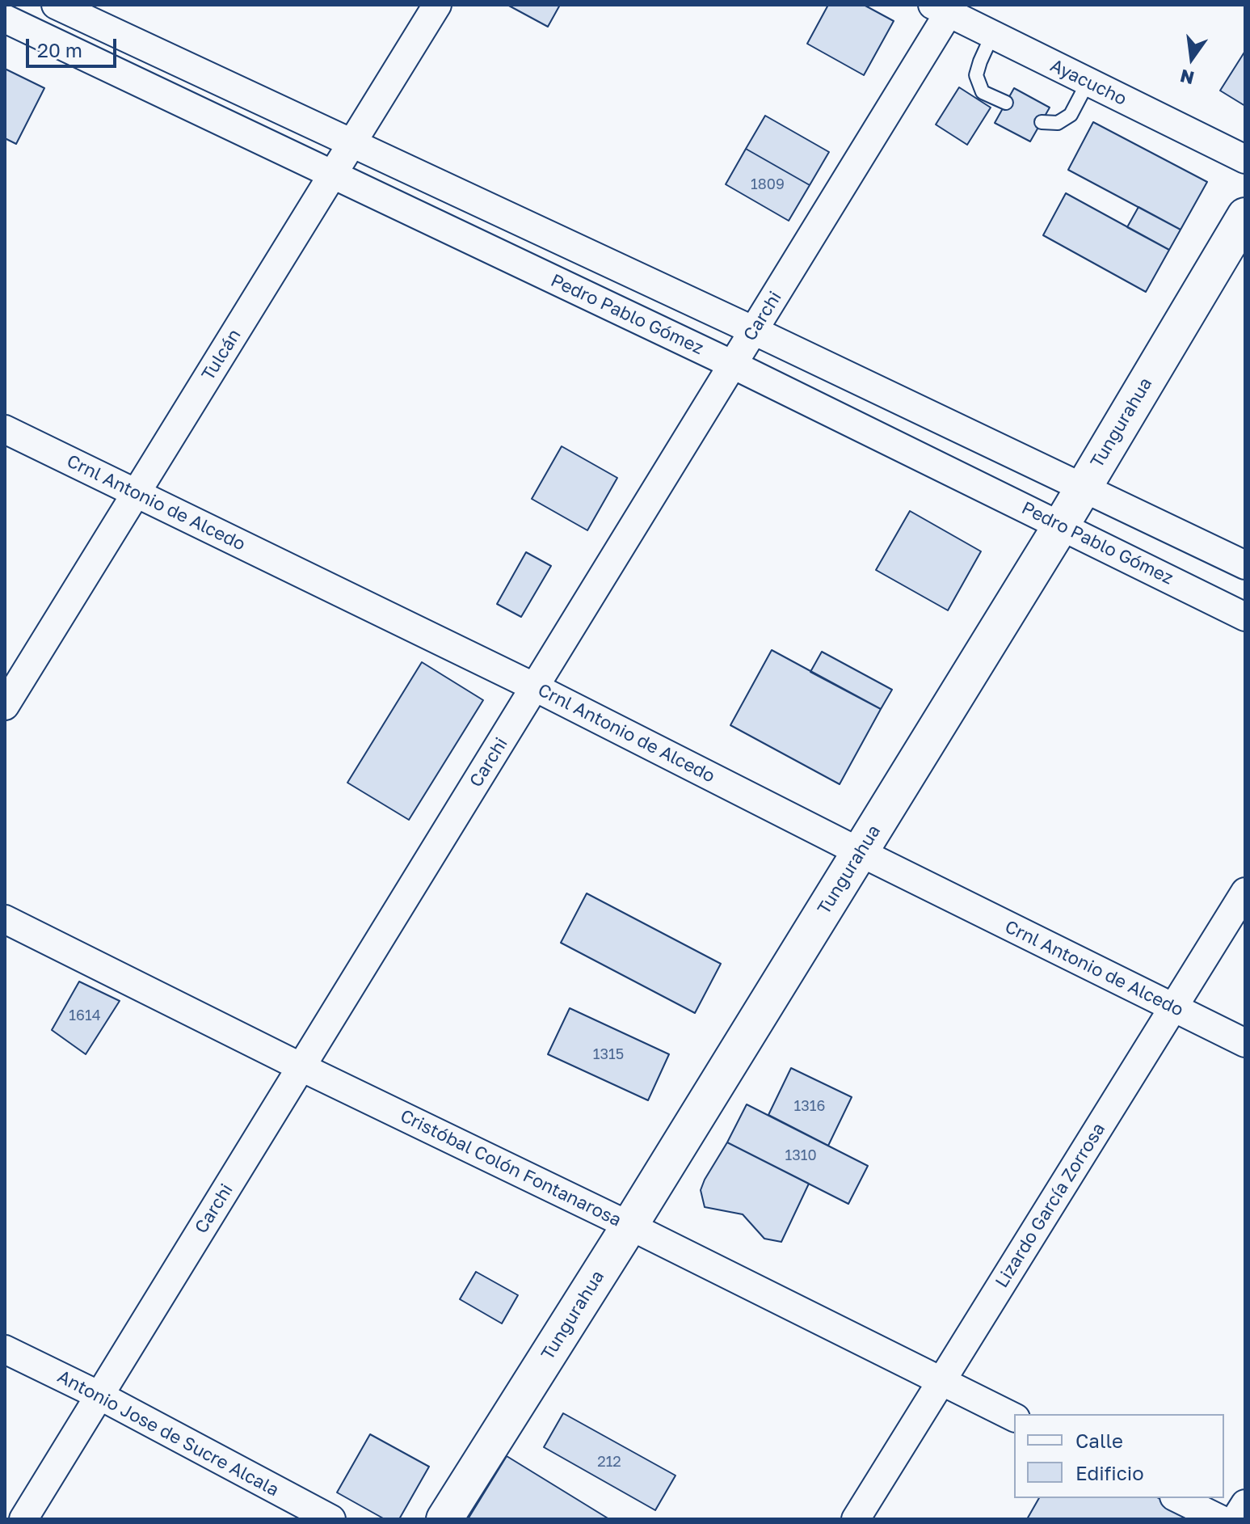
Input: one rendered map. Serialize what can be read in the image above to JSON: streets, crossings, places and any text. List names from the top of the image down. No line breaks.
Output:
{"streets":{"main road":["Tungurahua"],"street":["Ayacucho","Pedro Pablo Gómez","Carchi","Tulcán","Crnl Antonio de Alcedo","Cristóbal Colón Fontanarosa","Lizardo García Zorrosa","Antonio Jose de Sucre Alcala"]},"crossings":[["Ayacucho","Carchi"],["Pedro Pablo Gómez","Carchi"],["Pedro Pablo Gómez","Tulcán"],["Pedro Pablo Gómez","Tungurahua"],["Carchi","Crnl Antonio de Alcedo"],["Carchi","Cristóbal Colón Fontanarosa"],["Carchi","Antonio Jose de Sucre Alcala"],["Tulcán","Crnl Antonio de Alcedo"],["Tungurahua","Crnl Antonio de Alcedo"],["Tungurahua","Cristóbal Colón Fontanarosa"],["Crnl Antonio de Alcedo","Lizardo García Zorrosa"],["Cristóbal Colón Fontanarosa","Lizardo García Zorrosa"]],"house_numbers":["1809","1614","1315","1316","1310","212"],"legend":["Calle","Edificio"],"scale_bar":"20 m","north":"bottom"}
